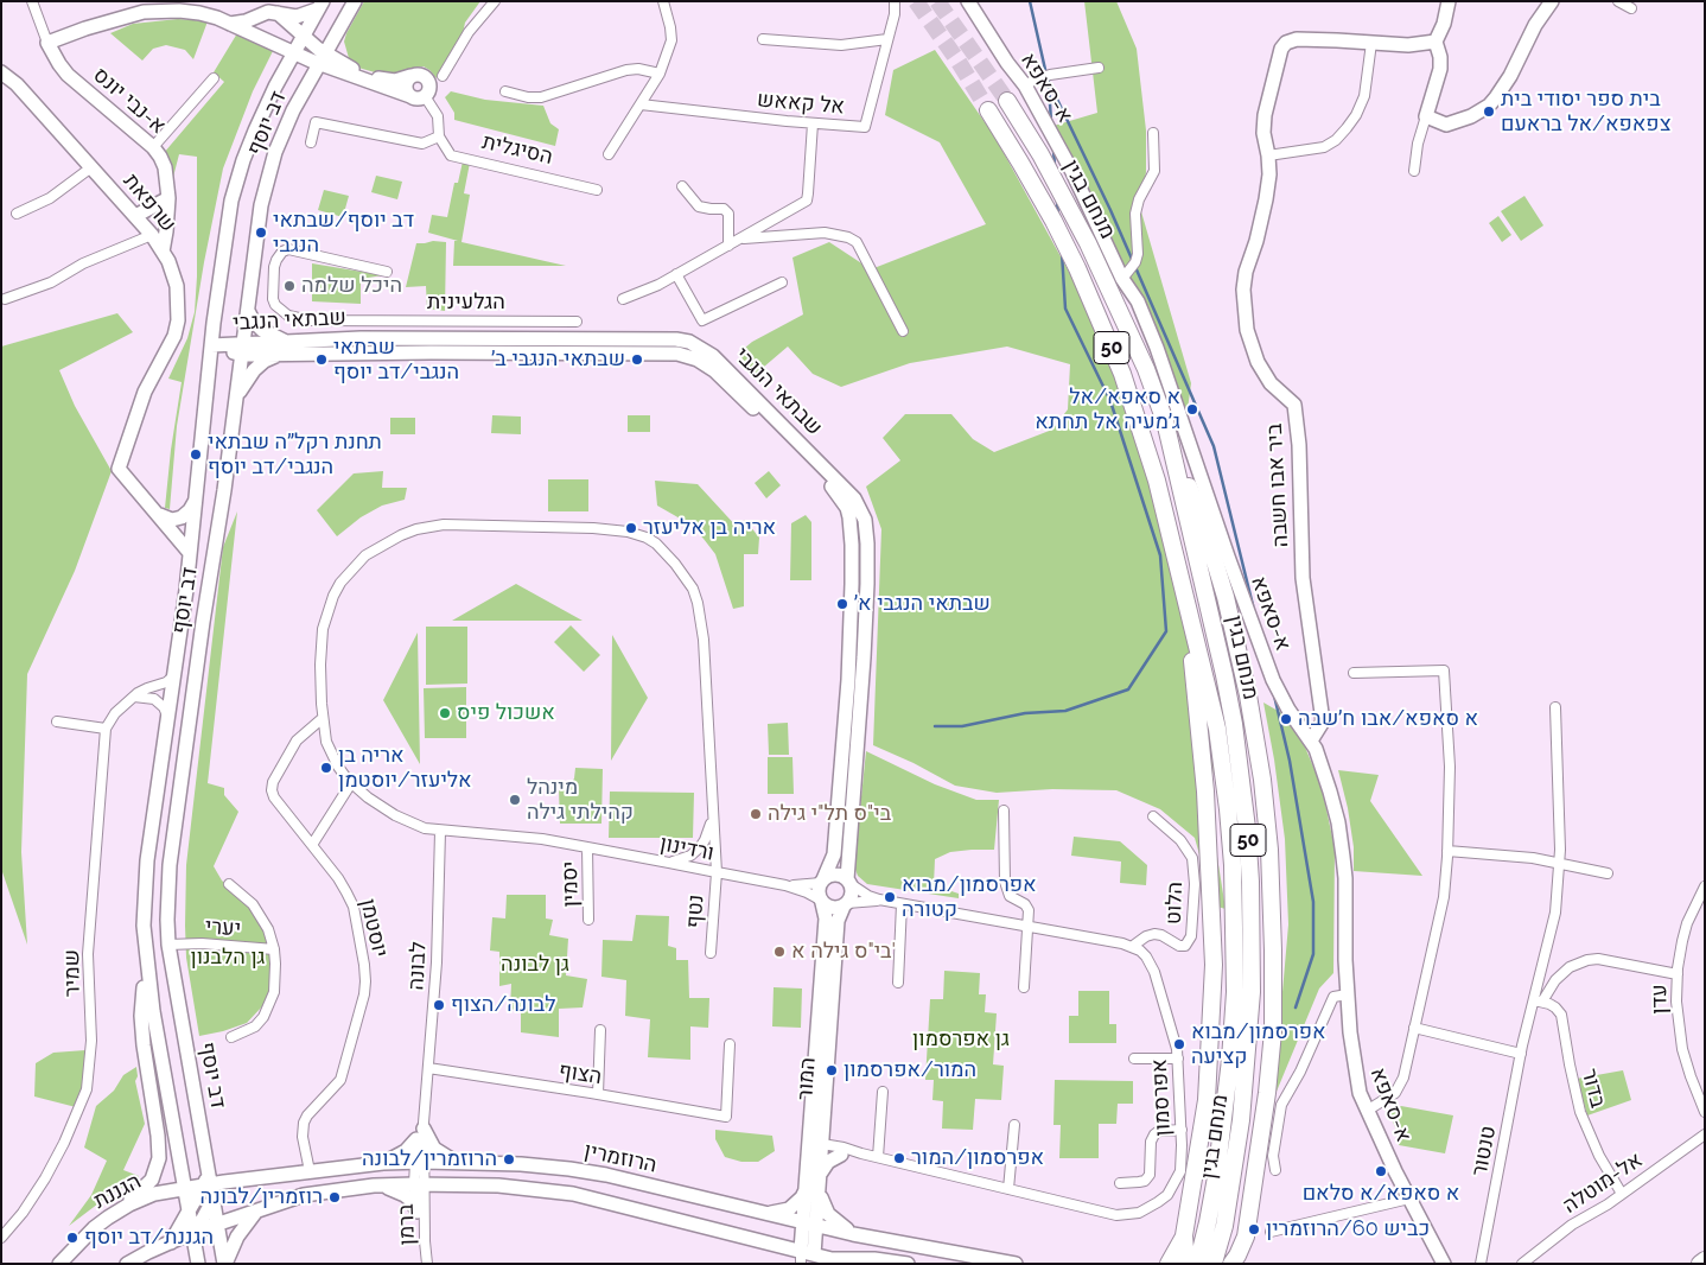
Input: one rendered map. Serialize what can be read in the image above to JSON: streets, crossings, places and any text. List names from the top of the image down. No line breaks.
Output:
{"streets":{"highway":["מנחם בגין","50"],"street":["א-סאפא","א-נבי יונס","אל קאאש","דב יוסף","הסיגלית","שרפאת","הגלעינית","שבתאי הנגבי","ביר אבו חשבה","ורדינון","יסמין","הלוט","נטף","יערי","יוסטמן","לבונה","שמיר","עדן","הצוף","המור","בדור","אפרסמון","טנטור","הרוזמרין","אל-מוטלה","הגננת","ברמן"]},"crossings":[["א-סאפא","ביר אבו חשבה"],["א-נבי יונס","שרפאת"],["דב יוסף","שרפאת"],["דב יוסף","שבתאי הנגבי"],["דב יוסף","יערי"],["דב יוסף","הרוזמרין"],["דב יוסף","הגננת"],["שבתאי הנגבי","ורדינון"],["שבתאי הנגבי","המור"],["ורדינון","יסמין"],["ורדינון","נטף"],["ורדינון","לבונה"],["ורדינון","המור"],["הלוט","אפרסמון"],["יוסטמן","הרוזמרין"],["לבונה","הצוף"],["לבונה","הרוזמרין"],["לבונה","ברמן"],["המור","אפרסמון"],["המור","הרוזמרין"],["בדור","טנטור"],["בדור","אל-מוטלה"],["הרוזמרין","הגננת"]],"parks":["גן הלבנון","גן לבונה","גן אפרסמון"],"places":["בית ספר יסודי בית צפאפא/אל בראעם","דב יוסף/שבתאי הנגבי","היכל שלמה","שבתאי הנגבי/דב יוסף","שבתאי הנגבי ב׳","א סאפא/אל ג׳מעיה אל תחתא","תחנת רקל״ה שבתאי הנגבי/דב יוסף","אריה בן אליעזר","שבתאי הנגבי א׳","אשכול פיס","א סאפא/אבו ח׳שבה","אריה בן אליעזר/יוסטמן","מינהל קהילתי גילה","בי\"ס תל\"י גילה","אפרסמון/מבוא קטורה","בי\"ס גילה א'","לבונה/הצוף","אפרסמון/מבוא קציעה","המור/אפרסמון","אפרסמון/המור","הרוזמרין/לבונה","א סאפא/א סלאם","רוזמרין/לבונה","כביש 60/הרוזמרין","הגננת/דב יוסף"]}
